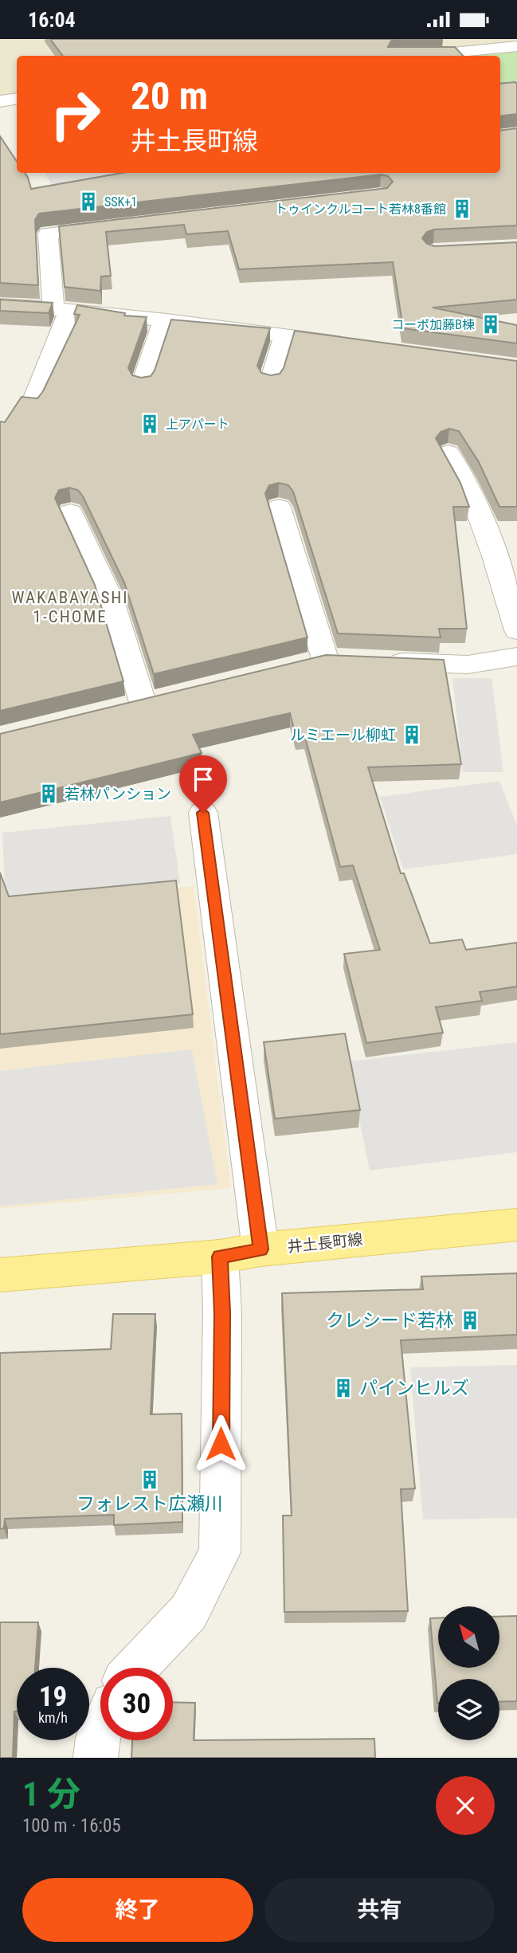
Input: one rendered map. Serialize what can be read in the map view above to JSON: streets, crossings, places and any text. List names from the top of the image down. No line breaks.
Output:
{"streets":{"main road":["井土長町線"]},"districts":["WAKABAYASHI 1-CHOME"],"places":{"building":["SSK+1","トゥインクルコート若林8番館","コーポ加藤B棟","上アパート","ルミエール柳虹","若林パンション","クレシード若林","パインヒルズ","フォレスト広瀬川"]},"north":"top left","page":{"status":"16:04","turn":["20 m","井土長町線"],"speed":"19 km/h","limit":"30","heading":["1 分","100 m · 16:05"],"buttons":["終了","共有"]}}
